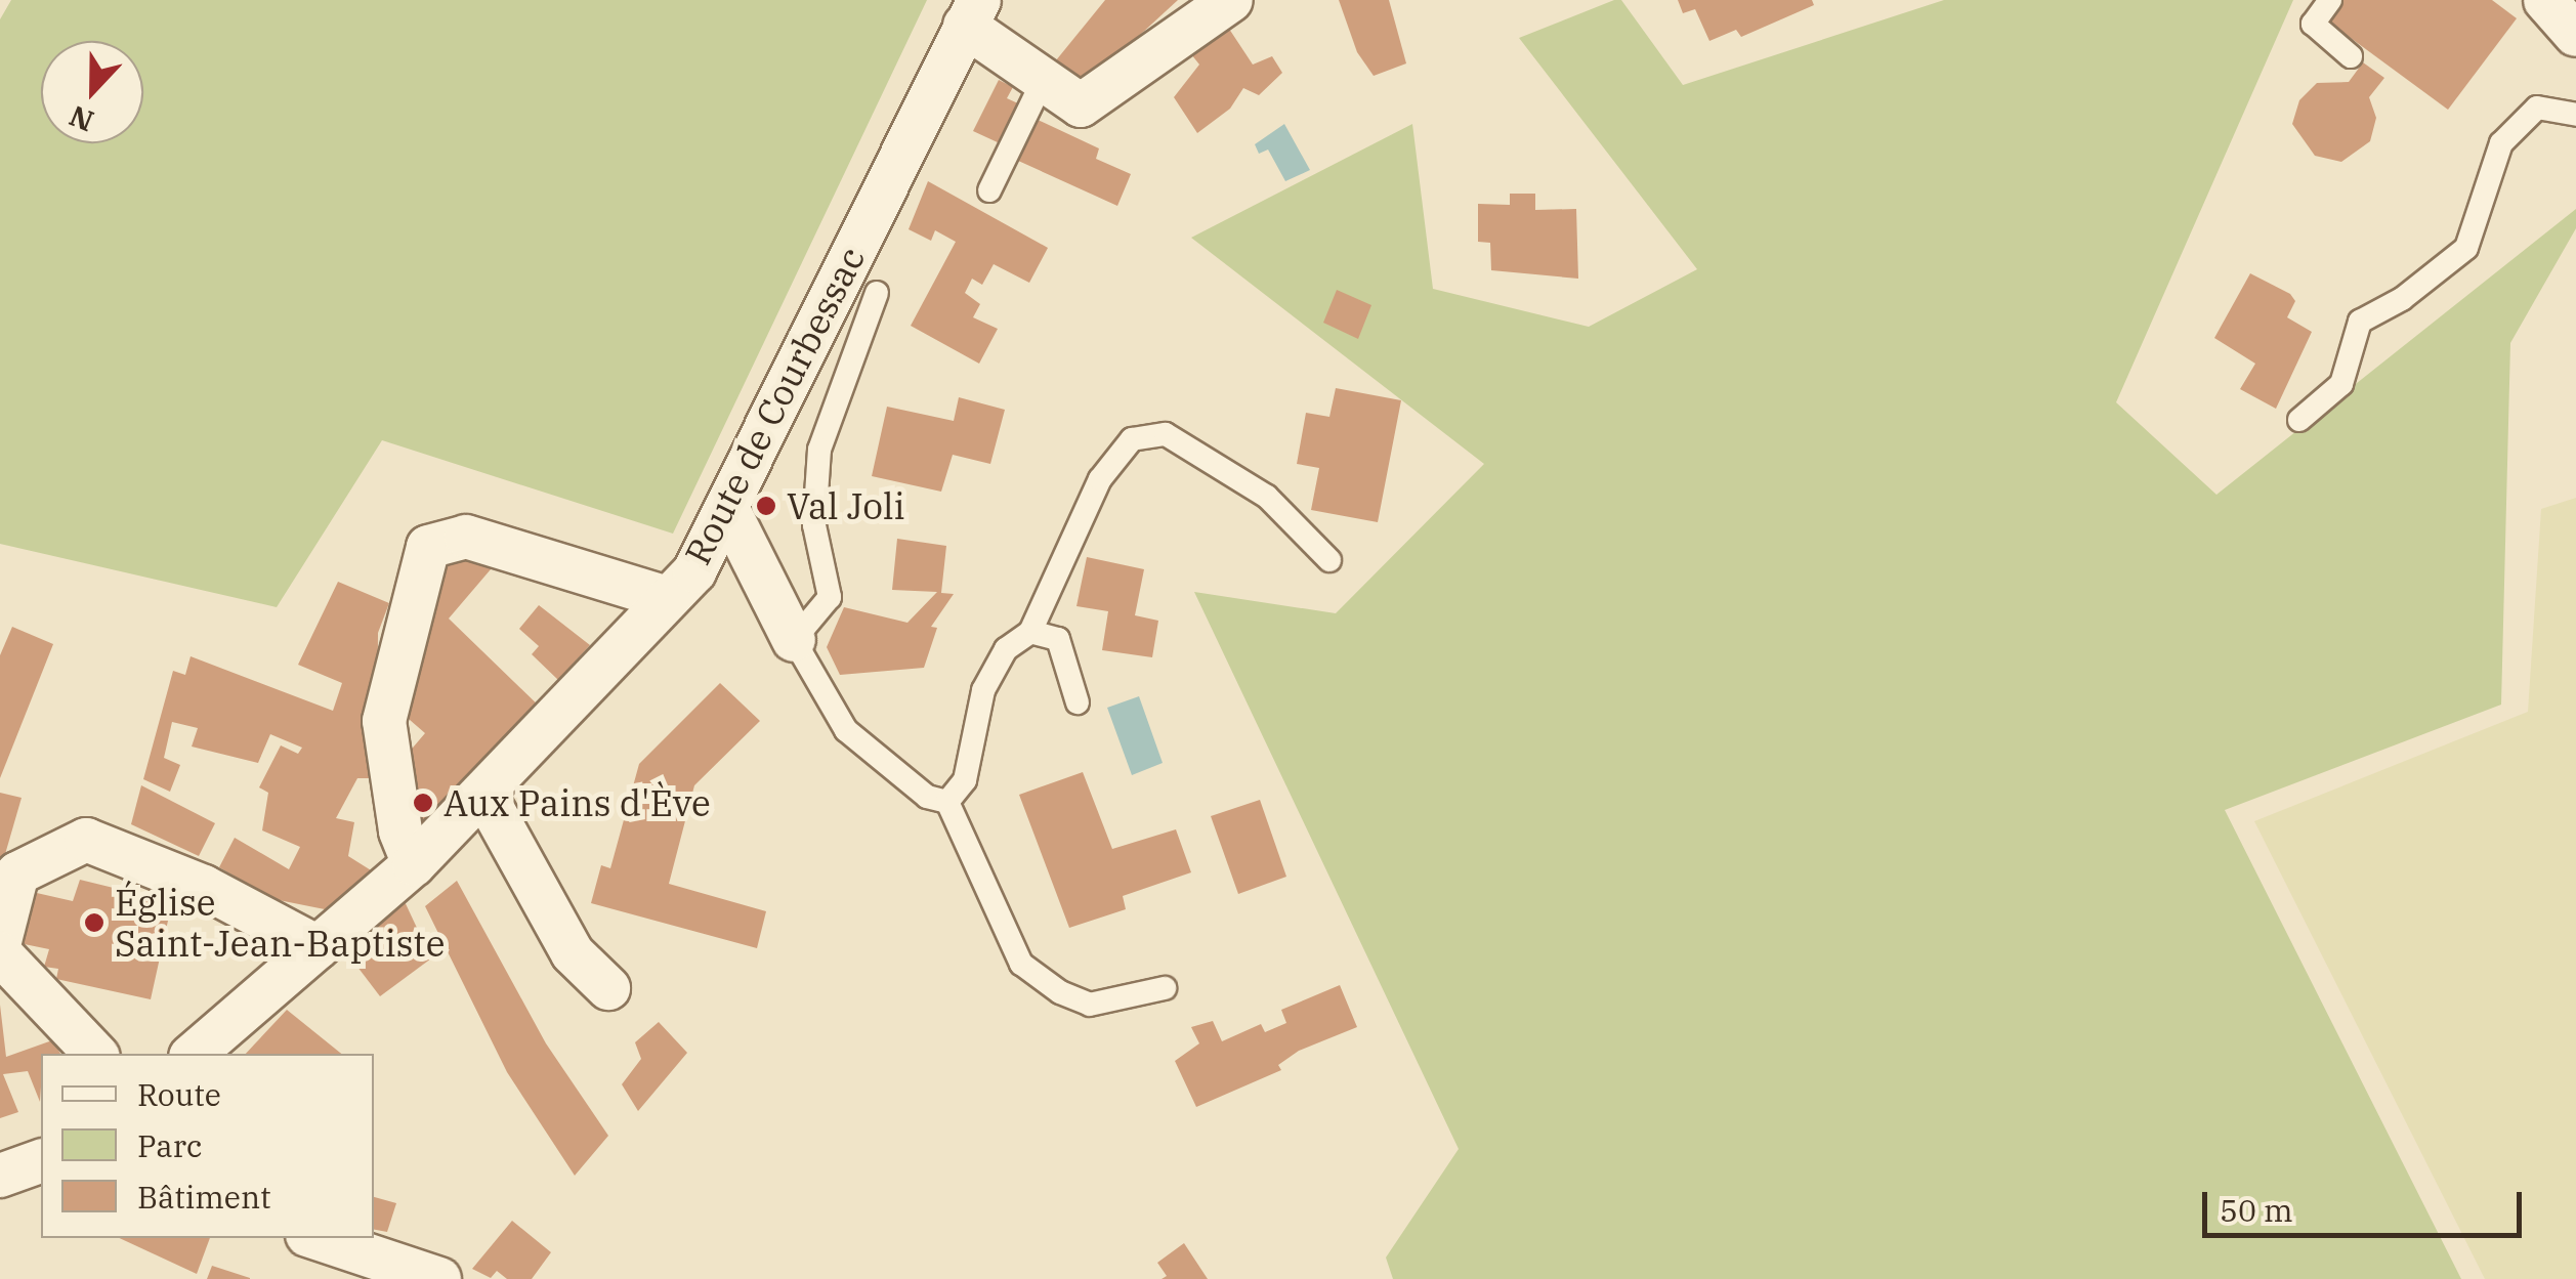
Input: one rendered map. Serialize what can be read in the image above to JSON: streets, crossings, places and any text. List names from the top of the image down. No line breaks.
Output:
{"streets":{"street":["Route de Courbessac"]},"places":["Val Joli","Aux Pains d'Ève","Église Saint-Jean-Baptiste"],"legend":["Route","Parc","Bâtiment"],"scale_bar":"50 m","north":"bottom"}
